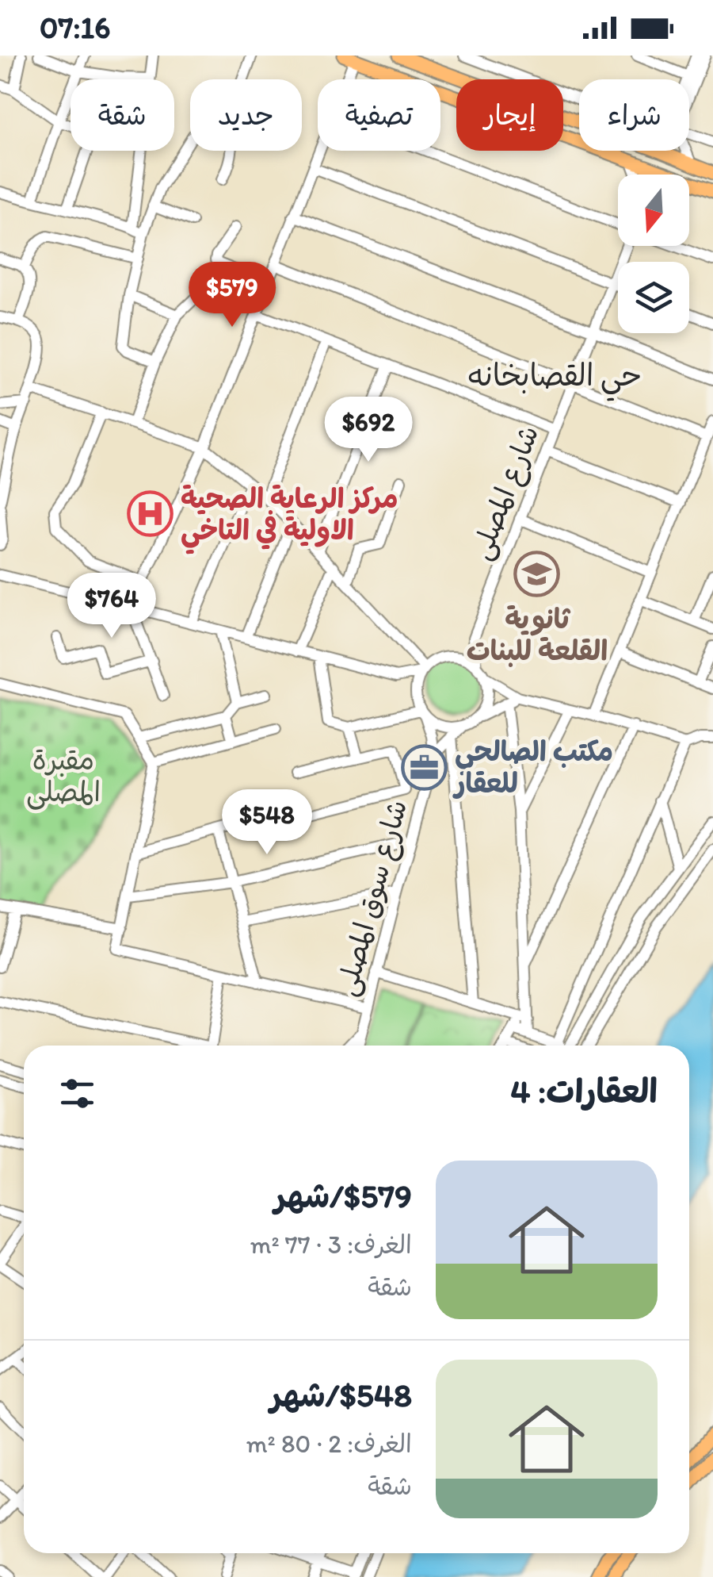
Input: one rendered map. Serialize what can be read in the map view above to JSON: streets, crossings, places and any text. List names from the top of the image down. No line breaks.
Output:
{"streets":{"street":["شارع المصلى","شارع سوق المصلى"]},"crossings":[["شارع المصلى","شارع سوق المصلى"]],"districts":["حي القصابخانه"],"parks":["مقبرة المصلى"],"places":{"hospital":["مركز الرعاية الصحية الاولية في التاخي"],"school or university":["ثانوية القلعة للبنات"],"office":["مكتب الصالحي للعقار"]},"north":"bottom","page":{"status":"07:16","chip":["شراء","إيجار","تصفية","جديد","شقة"],"price":["$579","$692","$764","$548"],"heading":"العقارات: 4","list":[{"name":"$579/شهر","note":"الغرف: 3 · 77 m² · شقة"},{"name":"$548/شهر","note":"الغرف: 2 · 80 m² · شقة"}]}}
